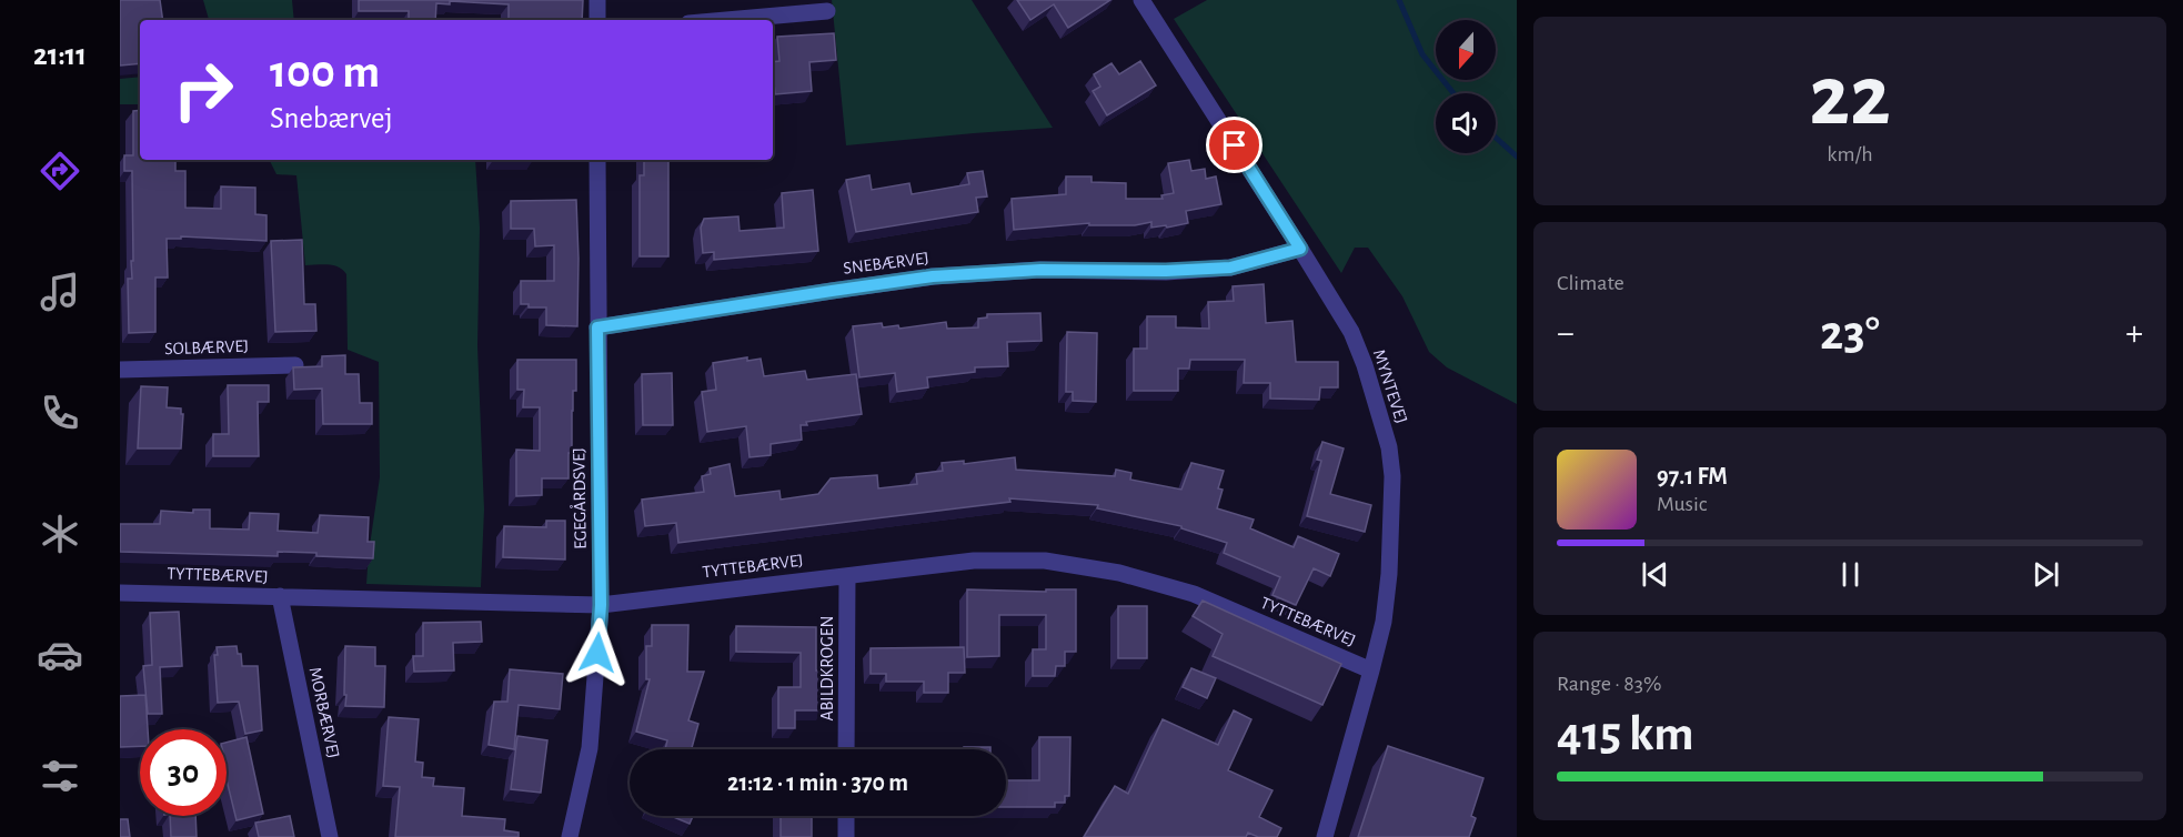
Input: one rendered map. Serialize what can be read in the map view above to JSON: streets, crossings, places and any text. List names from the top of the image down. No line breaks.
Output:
{"streets":{"street":["SNEBÆRVEJ","SOLBÆRVEJ","MYNTEVEJ","EGEGÅRDSVEJ","TYTTEBÆRVEJ","ABILDKROGEN","MORBÆRVEJ"]},"crossings":[["SNEBÆRVEJ","MYNTEVEJ"],["SNEBÆRVEJ","EGEGÅRDSVEJ"],["MYNTEVEJ","TYTTEBÆRVEJ"],["EGEGÅRDSVEJ","TYTTEBÆRVEJ"],["TYTTEBÆRVEJ","ABILDKROGEN"],["TYTTEBÆRVEJ","MORBÆRVEJ"]],"north":"bottom","page":{"tabs":"21:11","tile":[["22","km/h"],"Climate",["Range · 83%","415 km"]],"turn":["100 m","Snebærvej"],"heat":["−","23°","+"],"song":["97.1 FM","Music"],"limit":"30","trip":"21:12 · 1 min · 370 m"}}
